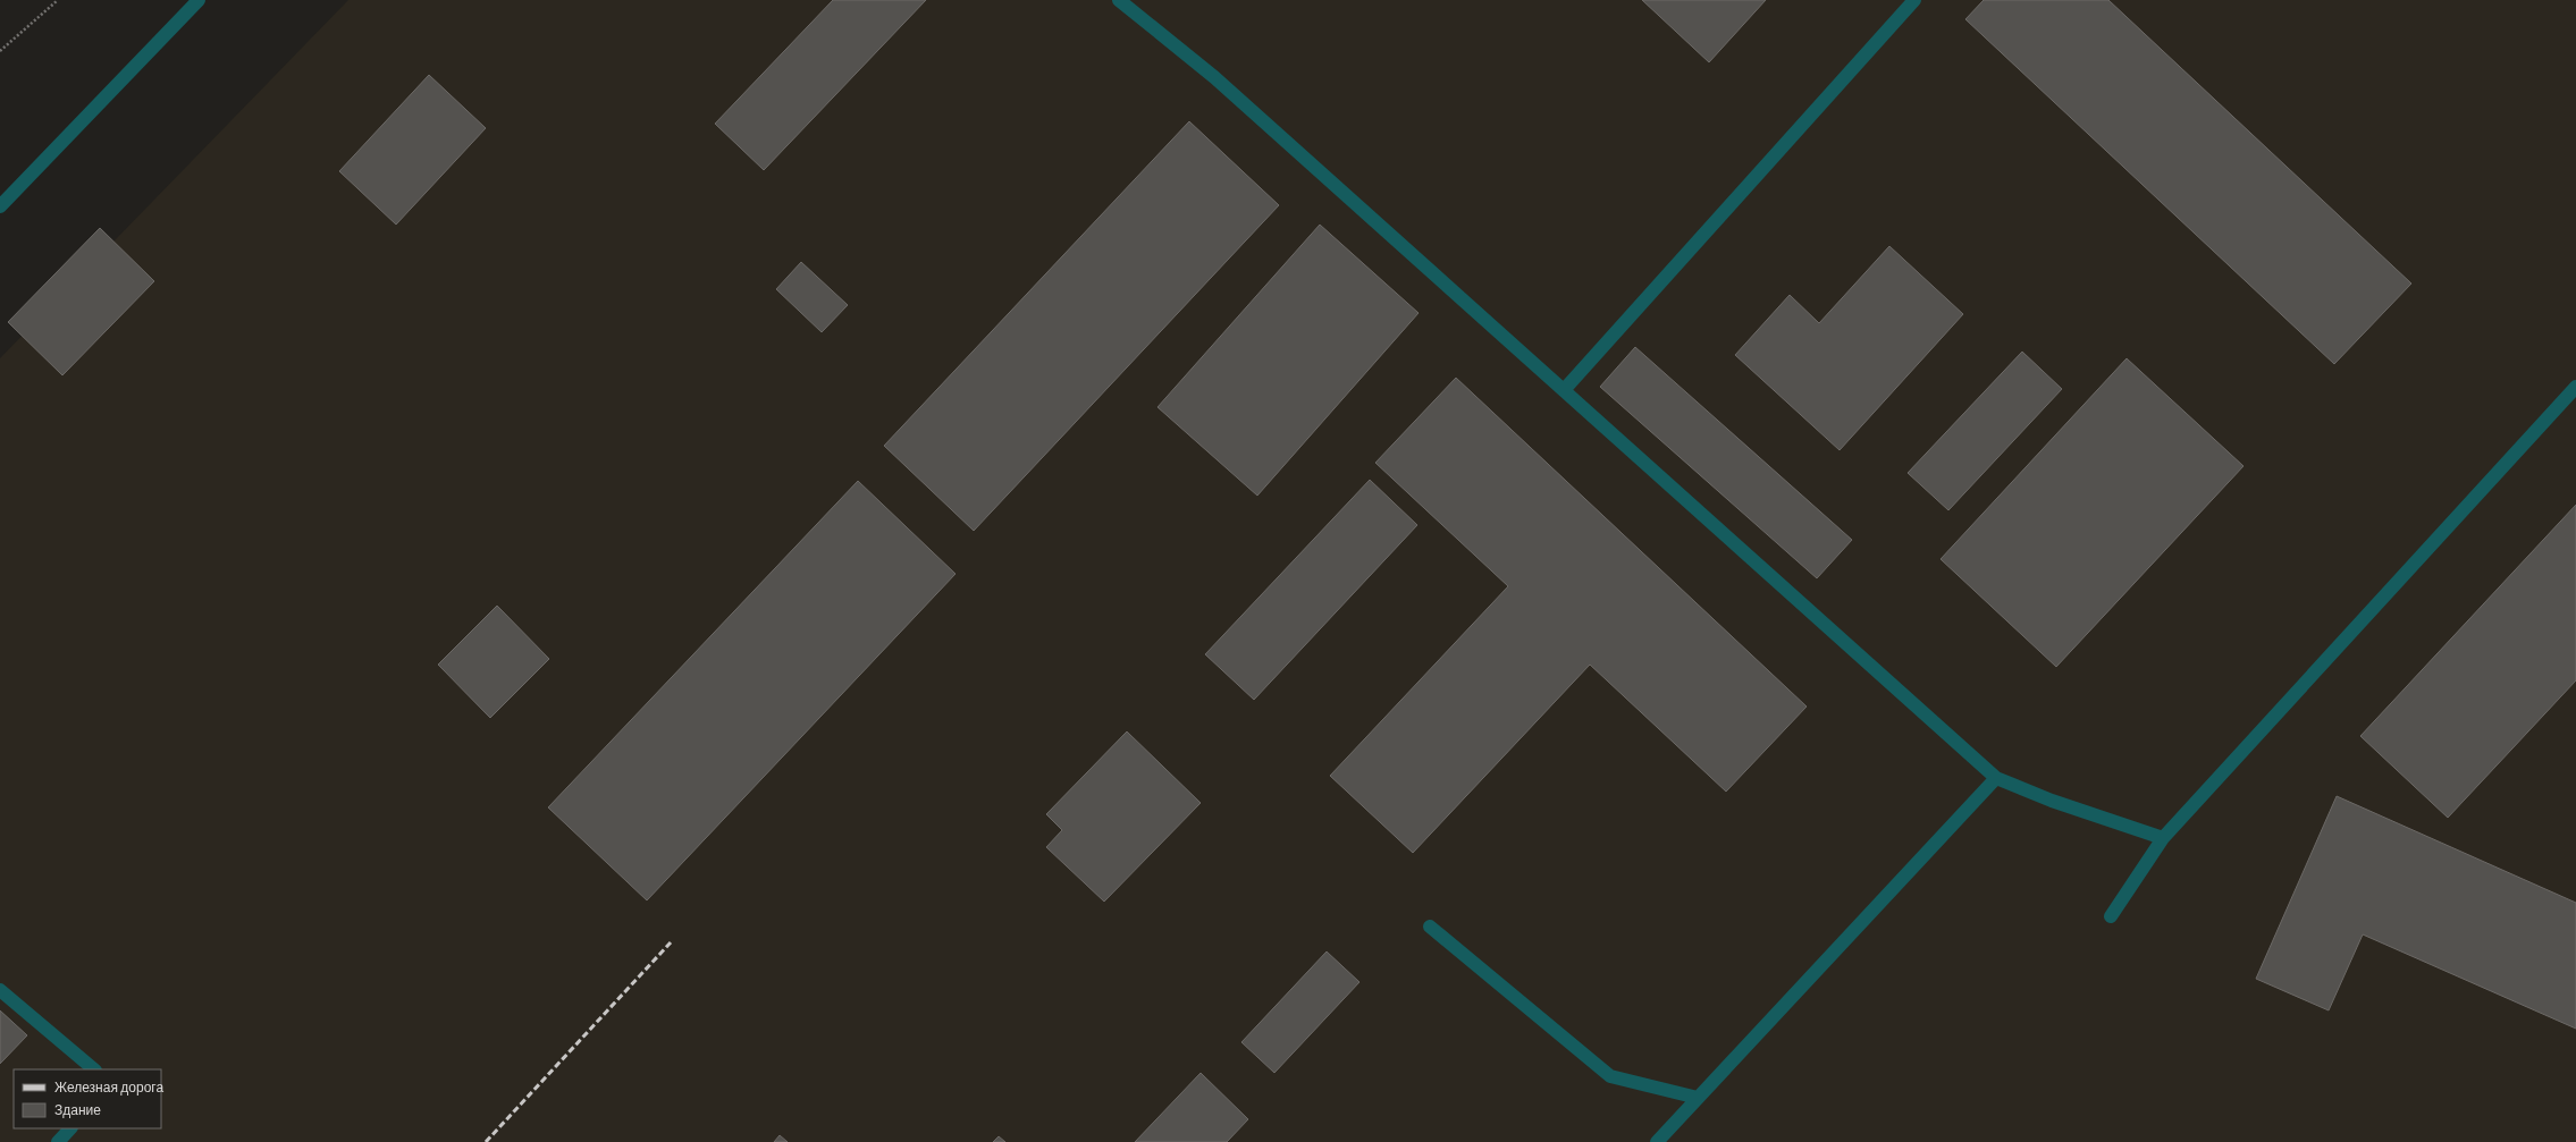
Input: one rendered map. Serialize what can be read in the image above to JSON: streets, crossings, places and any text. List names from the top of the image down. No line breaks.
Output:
{"legend":["Железная дорога","Здание"]}
